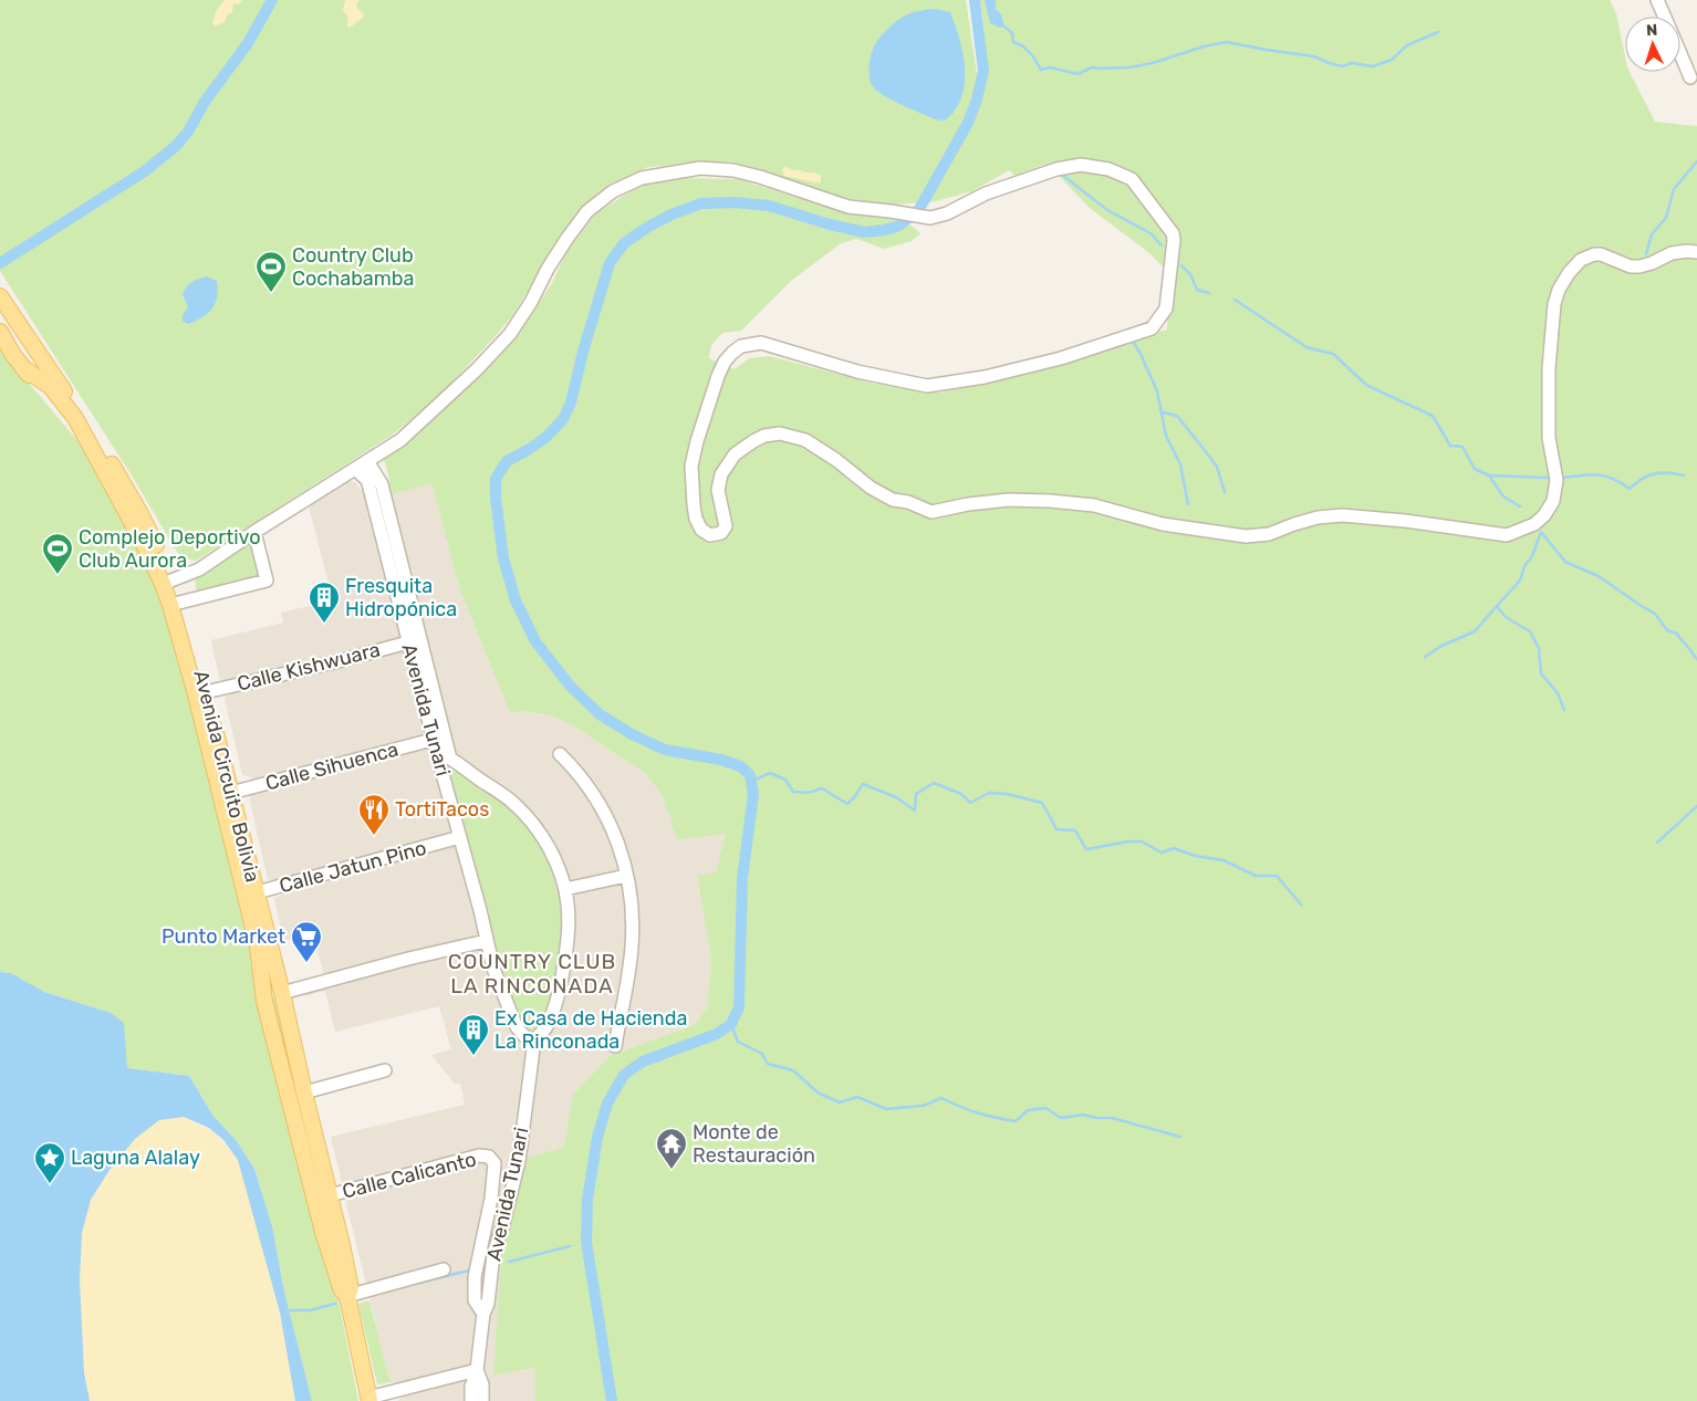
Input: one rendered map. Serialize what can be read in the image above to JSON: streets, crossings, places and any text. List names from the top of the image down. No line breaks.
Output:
{"streets":{"main road":["Avenida Circuito Bolivia"],"street":["Calle Kishwuara","Avenida Tunari","Calle Sihuenca","Calle Jatun Pino","Calle Calicanto"]},"crossings":[["Calle Kishwuara","Avenida Tunari"],["Calle Kishwuara","Avenida Circuito Bolivia"],["Avenida Tunari","Calle Sihuenca"],["Avenida Tunari","Calle Jatun Pino"],["Avenida Tunari","Calle Calicanto"],["Calle Sihuenca","Avenida Circuito Bolivia"],["Avenida Circuito Bolivia","Calle Jatun Pino"],["Avenida Circuito Bolivia","Calle Calicanto"]],"districts":["COUNTRY CLUB LA RINCONADA"],"places":{"sports":["Country Club Cochabamba","Complejo Deportivo Club Aurora"],"building":["Fresquita Hidropónica","Ex Casa de Hacienda La Rinconada"],"restaurant":["TortiTacos"],"supermarket":["Punto Market"],"temple":["Monte de Restauración"],"place":["Laguna Alalay"]},"north":"top"}
